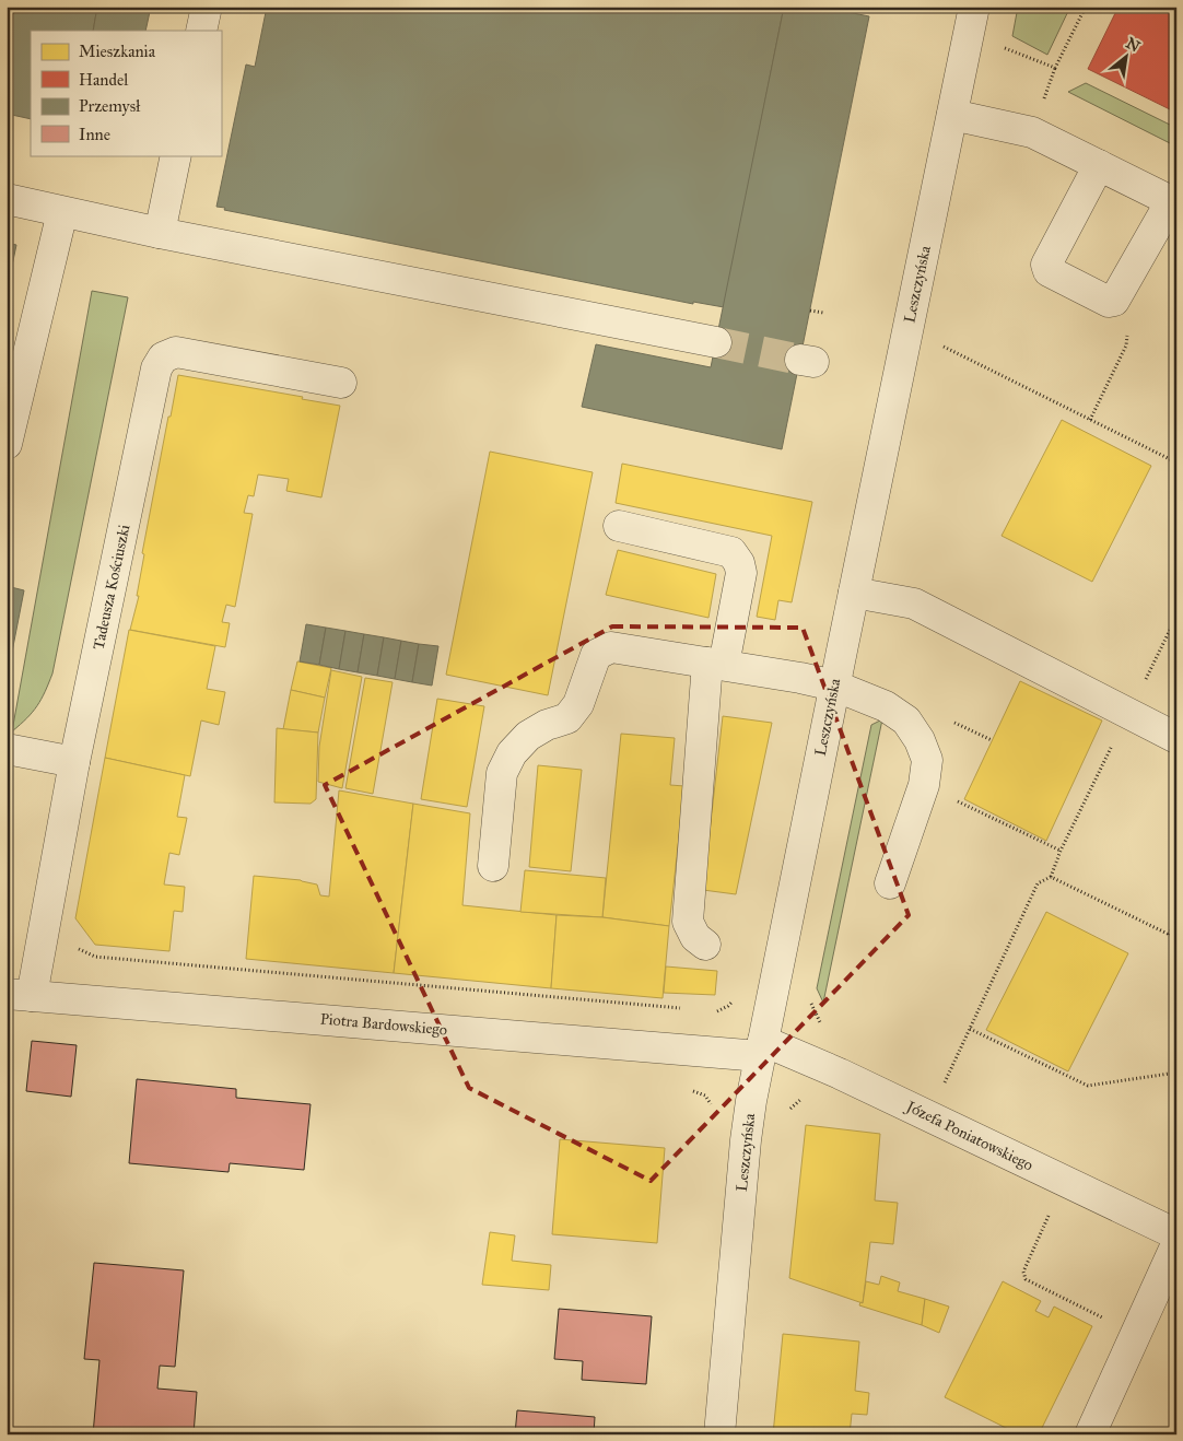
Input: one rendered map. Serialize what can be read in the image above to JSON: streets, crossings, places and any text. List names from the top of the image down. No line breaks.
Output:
{"streets":{"street":["Leszczyńska","Tadeusza Kościuszki","Piotra Bardowskiego","Józefa Poniatowskiego"]},"crossings":[["Leszczyńska","Piotra Bardowskiego"],["Leszczyńska","Józefa Poniatowskiego"],["Tadeusza Kościuszki","Piotra Bardowskiego"],["Piotra Bardowskiego","Józefa Poniatowskiego"]],"legend":["Mieszkania","Handel","Przemysł","Inne"],"north":"top right"}
